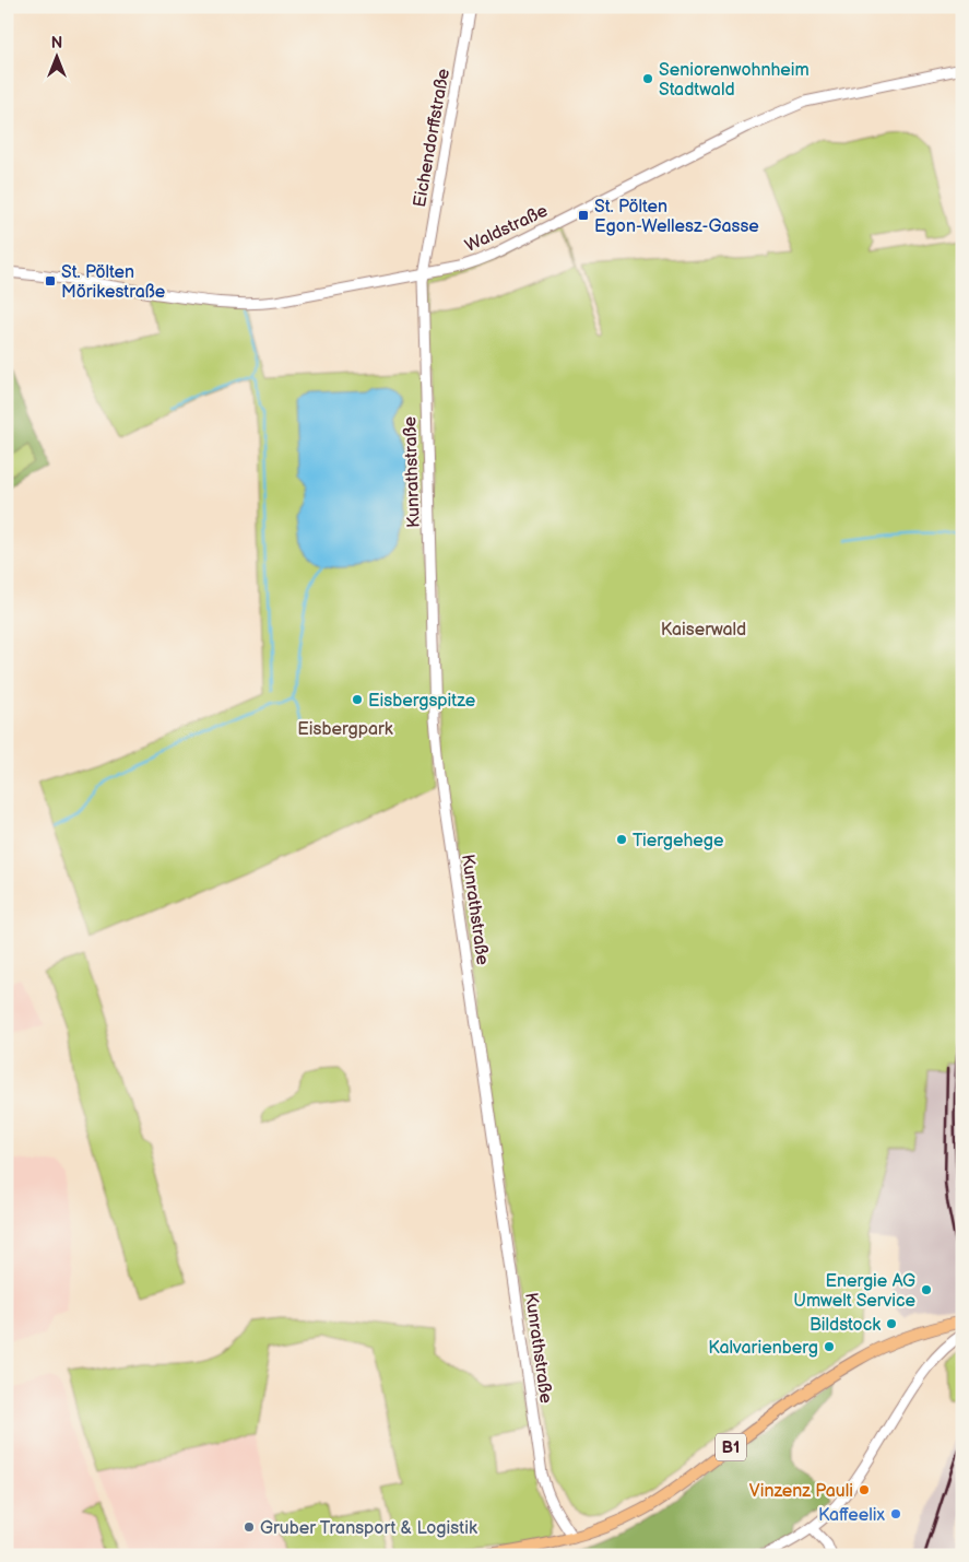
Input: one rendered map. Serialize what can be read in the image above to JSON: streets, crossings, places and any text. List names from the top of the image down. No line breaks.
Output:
{"streets":{"main road":["B1"],"street":["Eichendorffstraße","Waldstraße","Kunrathstraße"]},"crossings":[["Eichendorffstraße","Waldstraße"],["Eichendorffstraße","Kunrathstraße"],["Waldstraße","Kunrathstraße"],["Kunrathstraße","B1"]],"parks":["Kaiserwald","Eisbergpark"],"places":{"other":["Seniorenwohnheim Stadtwald","Eisbergspitze","Tiergehege","Energie AG Umwelt Service","Bildstock","Kalvarienberg","Vinzenz Pauli","Kaffeelix","Gruber Transport & Logistik"],"transit":["St. Pölten Egon-Wellesz-Gasse","St. Pölten Mörikestraße"]},"north":"top"}
